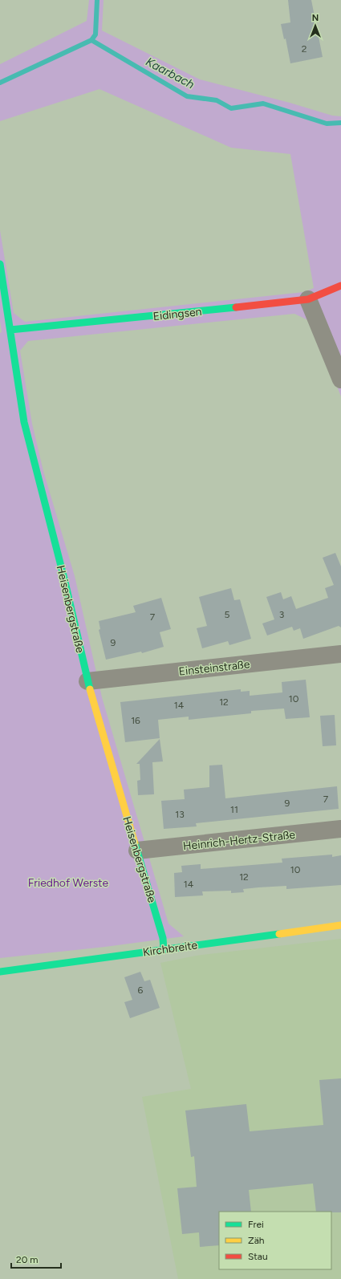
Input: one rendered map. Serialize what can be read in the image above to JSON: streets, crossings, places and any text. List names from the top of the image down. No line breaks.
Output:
{"streets":{"street":["Eidingsen","Heisenbergstraße","Einsteinstraße","Heinrich-Hertz-Straße","Kirchbreite"]},"crossings":[["Eidingsen","Heisenbergstraße"],["Heisenbergstraße","Einsteinstraße"],["Heisenbergstraße","Heinrich-Hertz-Straße"],["Heisenbergstraße","Kirchbreite"]],"water":["Kaarbach"],"parks":["Friedhof Werste"],"house_numbers":["2","5","3","7","9","10","12","14","16","7","9","11","13","10","12","14","6"],"legend":["Frei","Zäh","Stau"],"scale_bar":"20 m","north":"top"}
